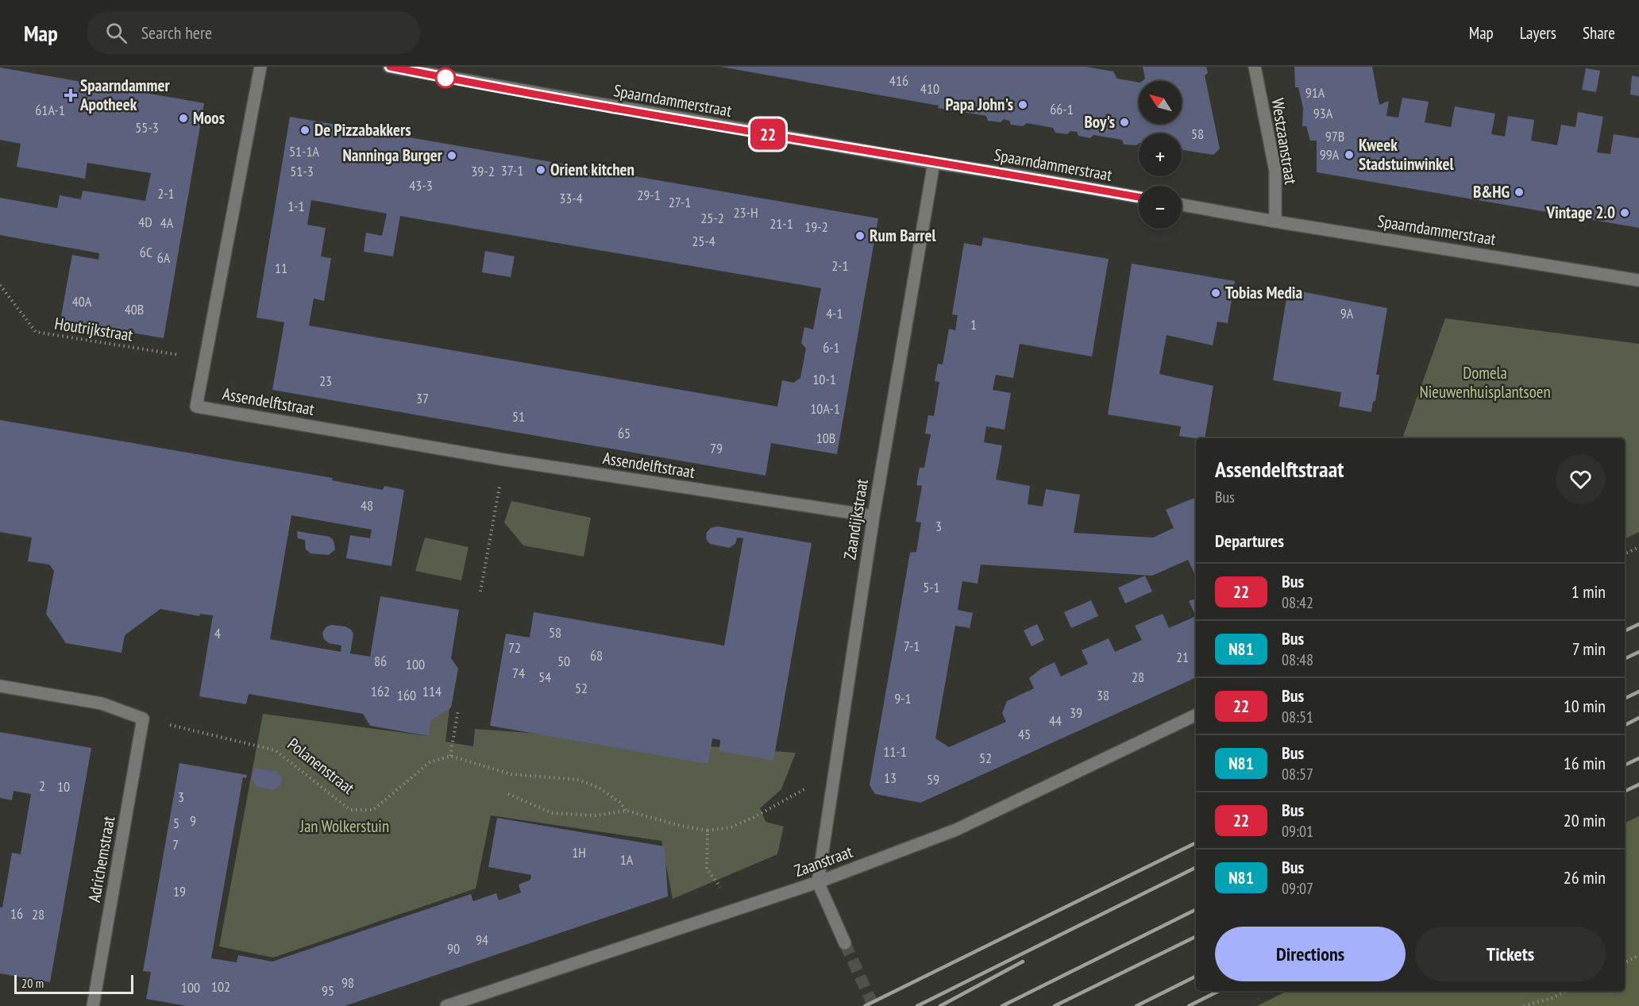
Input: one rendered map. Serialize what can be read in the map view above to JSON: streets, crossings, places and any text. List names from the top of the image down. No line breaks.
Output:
{"streets":{"street":["Spaarndammerstraat","Westzaanstraat","Assendelftstraat","Zaandijkstraat","Adrichemstraat","Zaanstraat"],"path":["Houtrijkstraat","Polanenstraat"]},"crossings":[["Spaarndammerstraat","Westzaanstraat"],["Spaarndammerstraat","Zaandijkstraat"],["Houtrijkstraat","Assendelftstraat"],["Assendelftstraat","Zaandijkstraat"],["Zaandijkstraat","Zaanstraat"],["Polanenstraat","Adrichemstraat"]],"parks":["Domela Nieuwenhuisplantsoen","Jan Wolkerstuin"],"places":{"health":["Spaarndammer Apotheek"],"other":["Papa John's","Moos","Boy's","De Pizzabakkers","Kweek Stadstuinwinkel","Nanninga Burger","Orient kitchen","B&HG","Vintage 2.0","Rum Barrel","Tobias Media"]},"lines":["bus line 22"],"house_numbers":["416","410","91A","66-1","61A-1","93A","55-3","58","97B","51-1A","99A","37-1","51-3","39-2","43-3","2-1","29-1","33-4","27-1","1-1","23-H","25-2","4D","4A","21-1","19-2","25-4","6C","6A","2-1","11","40A","40B","4-1","9A","1","6-1","10-1","23","37","10A-1","51","65","10B","79","48","3","5-1","58","4","7-1","72","68","21","86","50","100","74","54","28","52","162","114","160","38","9-1","39","44","45","11-1","52","13","59","2","10","3","9","5","7","1H","1A","19","16","28","94","90","98","102","100","95"],"scale_bar":"20 m","north":"top left","page":{"header":"Map","search":"Search here","nav":["Map","Layers","Share"],"on_map":"22","map_buttons":["+","−"],"heading":[["Assendelftstraat","Bus"],"Departures"],"list":[{"mark":"22","name":"Bus","note":"08:42","value":"1 min"},{"mark":"N81","name":"Bus","note":"08:48","value":"7 min"},{"mark":"22","name":"Bus","note":"08:51","value":"10 min"},{"mark":"N81","name":"Bus","note":"08:57","value":"16 min"},{"mark":"22","name":"Bus","note":"09:01","value":"20 min"},{"mark":"N81","name":"Bus","note":"09:07","value":"26 min"}],"buttons":["Directions","Tickets"],"scale":"20 m"}}
